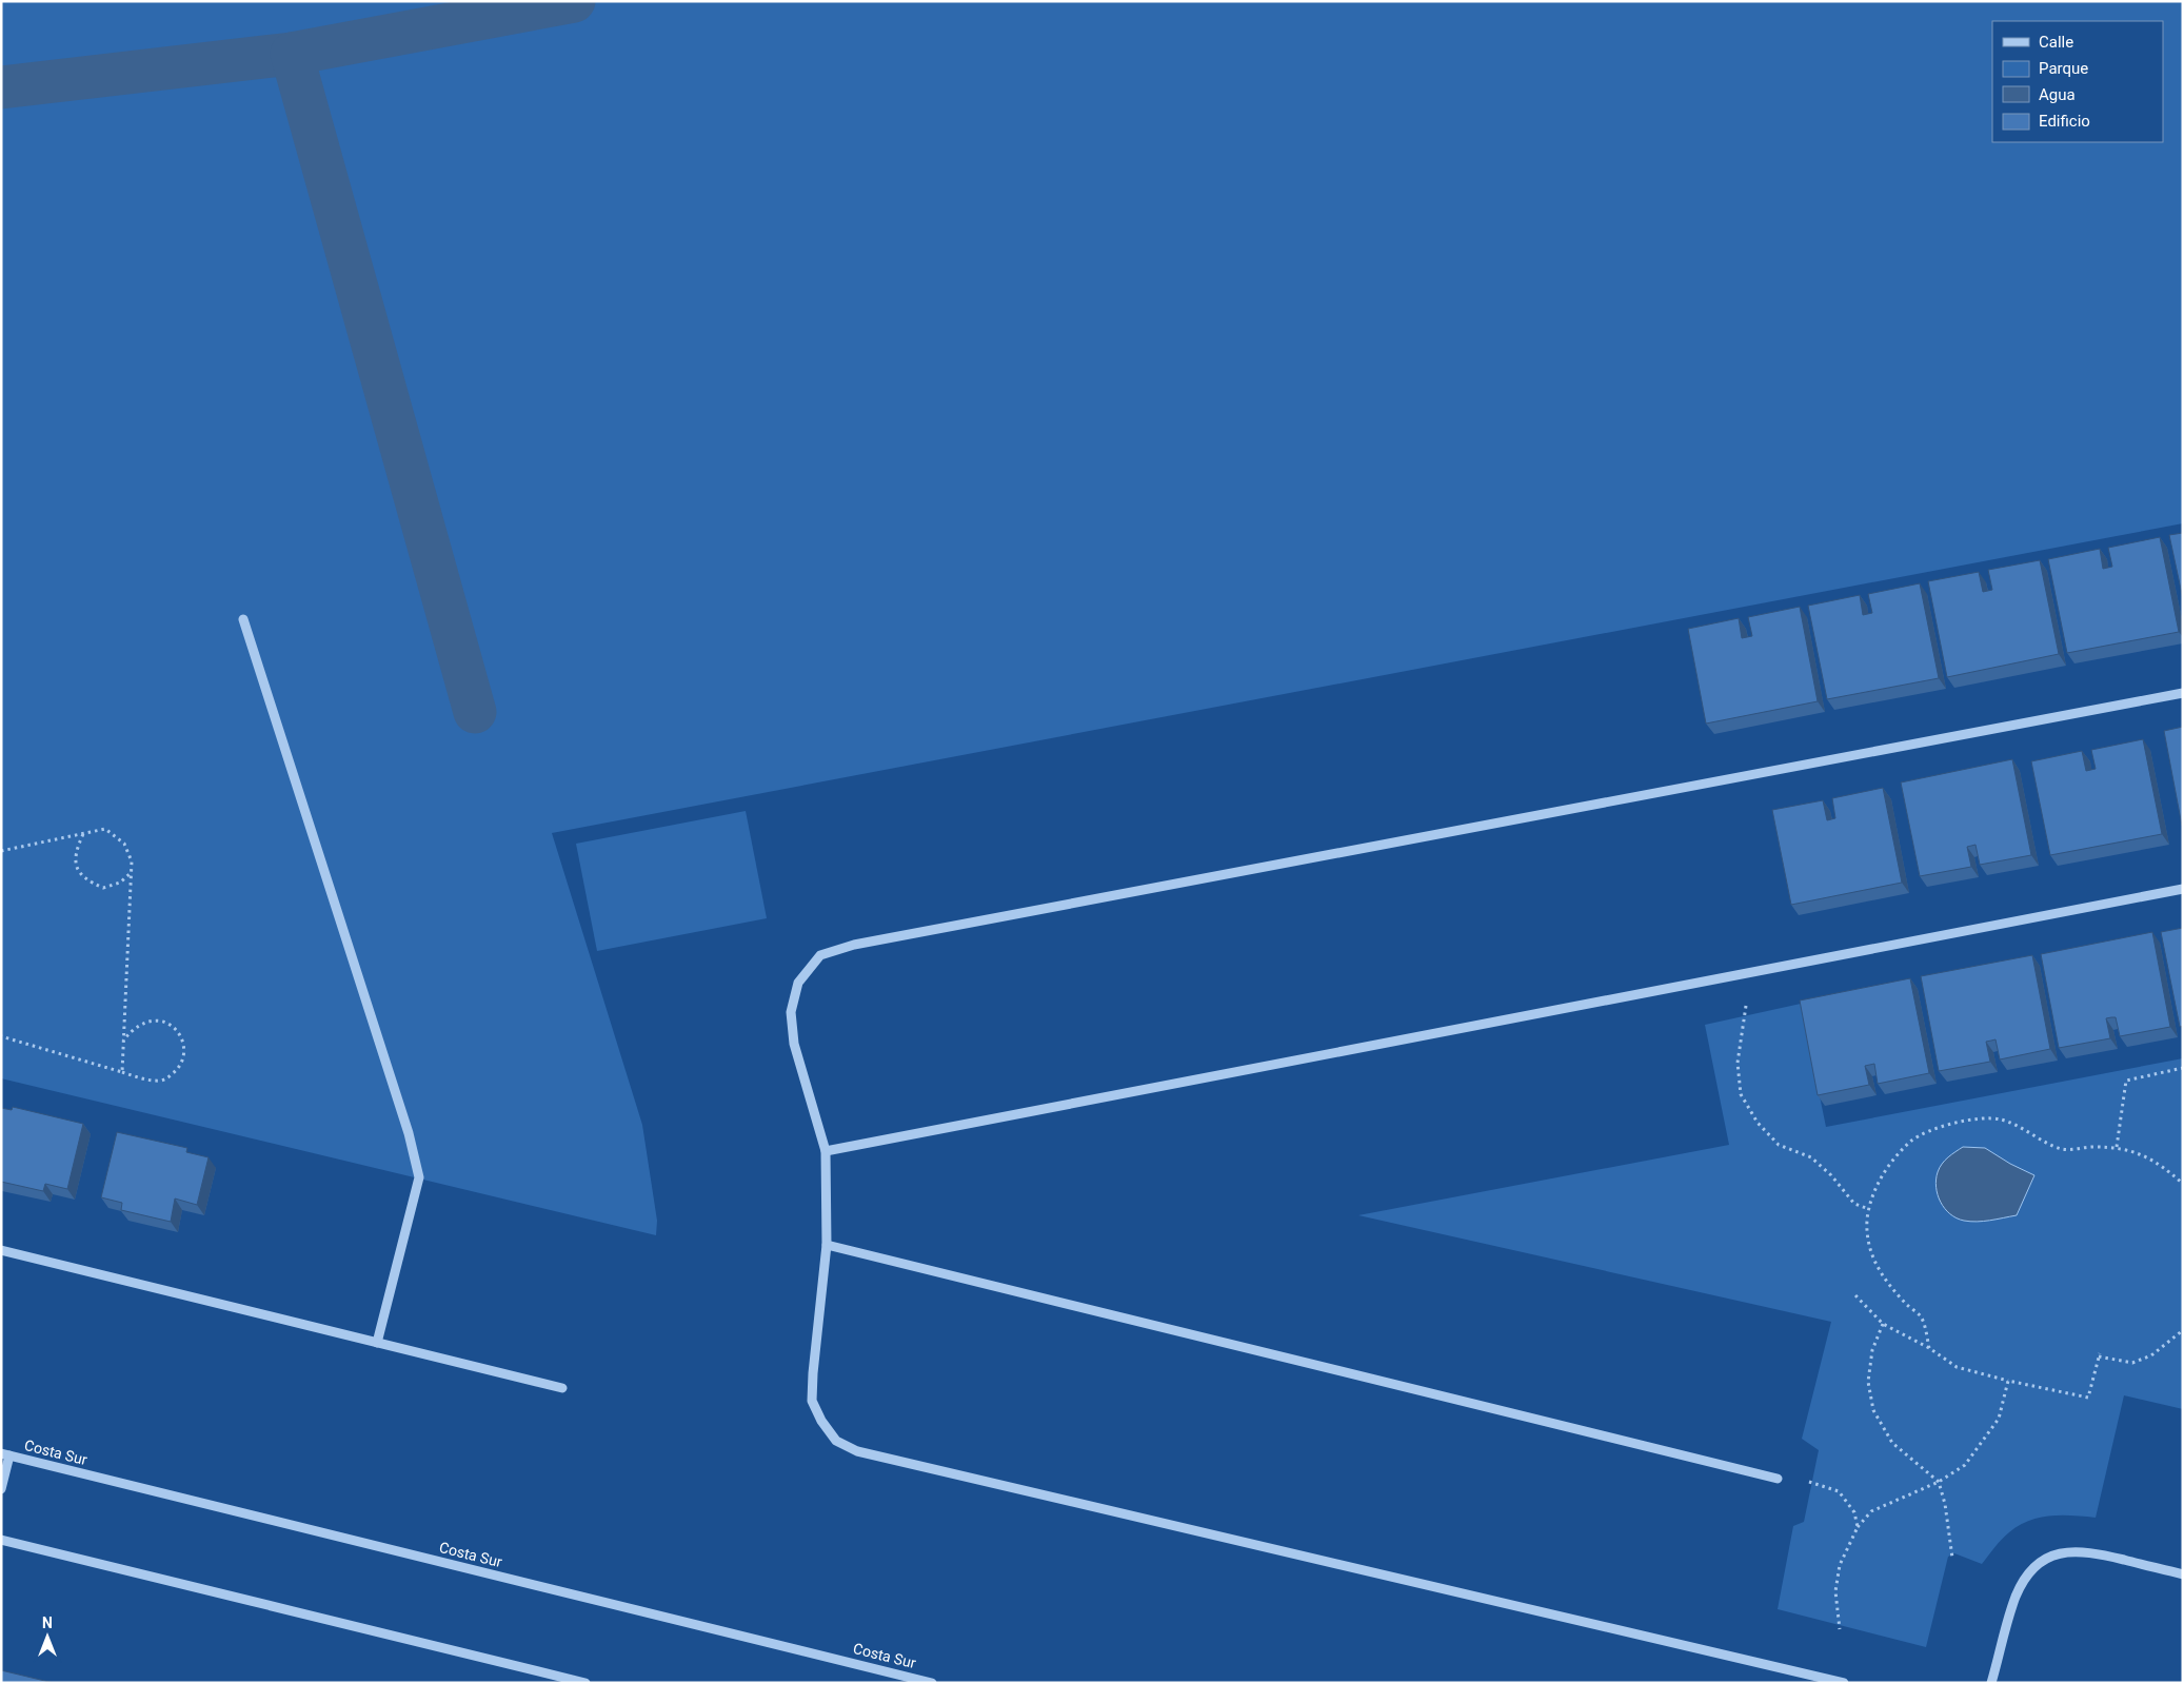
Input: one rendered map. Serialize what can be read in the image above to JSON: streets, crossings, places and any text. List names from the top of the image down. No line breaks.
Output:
{"streets":{"street":["Costa Sur"]},"legend":["Calle","Parque","Agua","Edificio"],"north":"top"}
